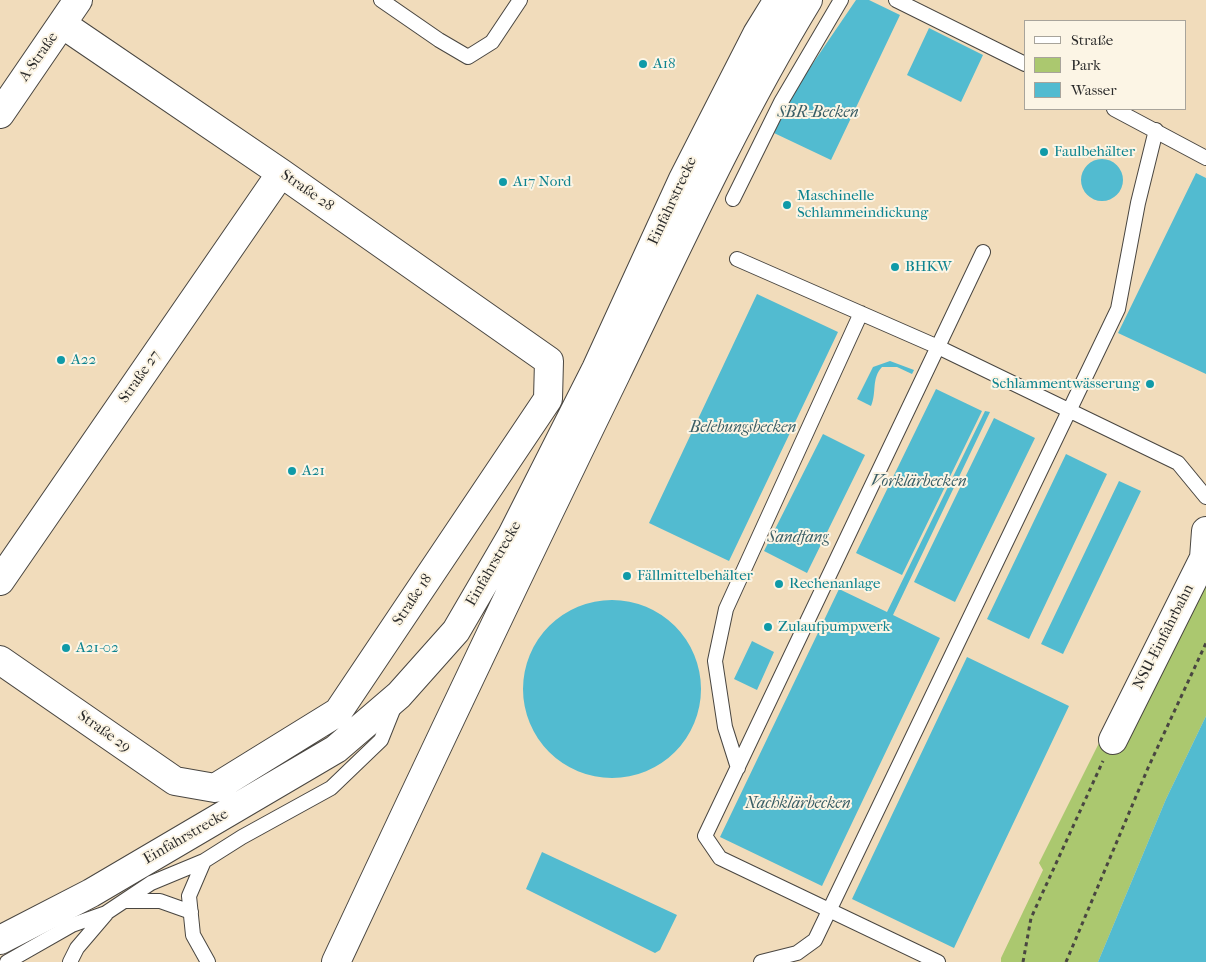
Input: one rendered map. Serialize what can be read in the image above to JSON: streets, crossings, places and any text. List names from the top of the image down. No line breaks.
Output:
{"streets":{"street":["A-Straße","Straße 28","Einfahrstrecke","Straße 27","Straße 18","NSU-Einfahrbahn","Straße 29"]},"crossings":[["A-Straße","Straße 28"],["Straße 28","Straße 27"],["Straße 28","Straße 18"],["Straße 18","Straße 29"]],"water":["SBR-Becken","Belebungsbecken","Vorklärbecken","Sandfang","Nachklärbecken"],"places":["A18","Faulbehälter","A17 Nord","Maschinelle Schlammeindickung","BHKW","A22","Schlammentwässerung","A21","Fällmittelbehälter","Rechenanlage","Zulaufpumpwerk","A21-02"],"legend":["Straße","Park","Wasser"]}
